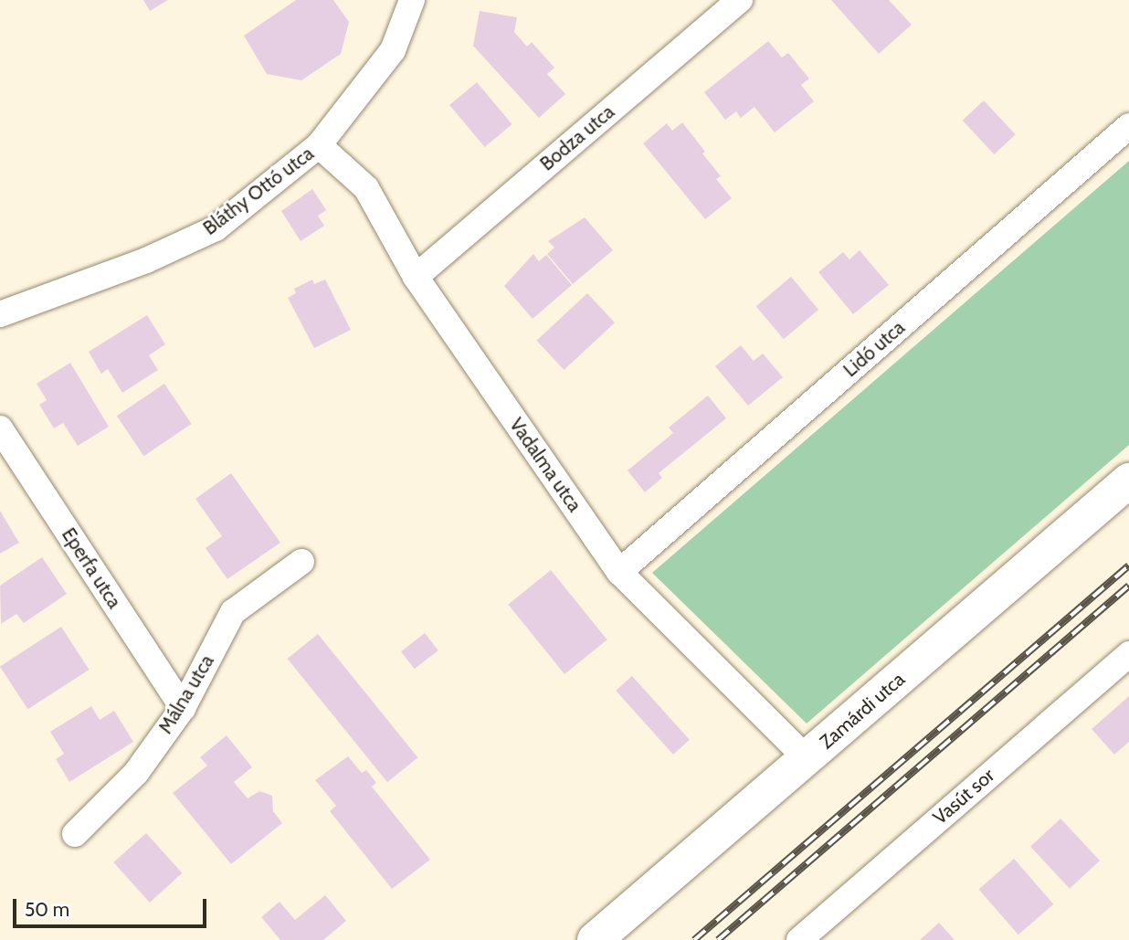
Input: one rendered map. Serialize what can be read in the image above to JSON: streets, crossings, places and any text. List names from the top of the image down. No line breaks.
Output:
{"streets":{"main road":["Zamárdi utca"],"street":["Bodza utca","Bláthy Ottó utca","Lidó utca","Vadalma utca","Eperfa utca","Málna utca","Vasút sor"]},"crossings":[["Bodza utca","Vadalma utca"],["Bláthy Ottó utca","Vadalma utca"],["Lidó utca","Vadalma utca"],["Vadalma utca","Zamárdi utca"],["Eperfa utca","Málna utca"]],"scale_bar":"50 m"}
